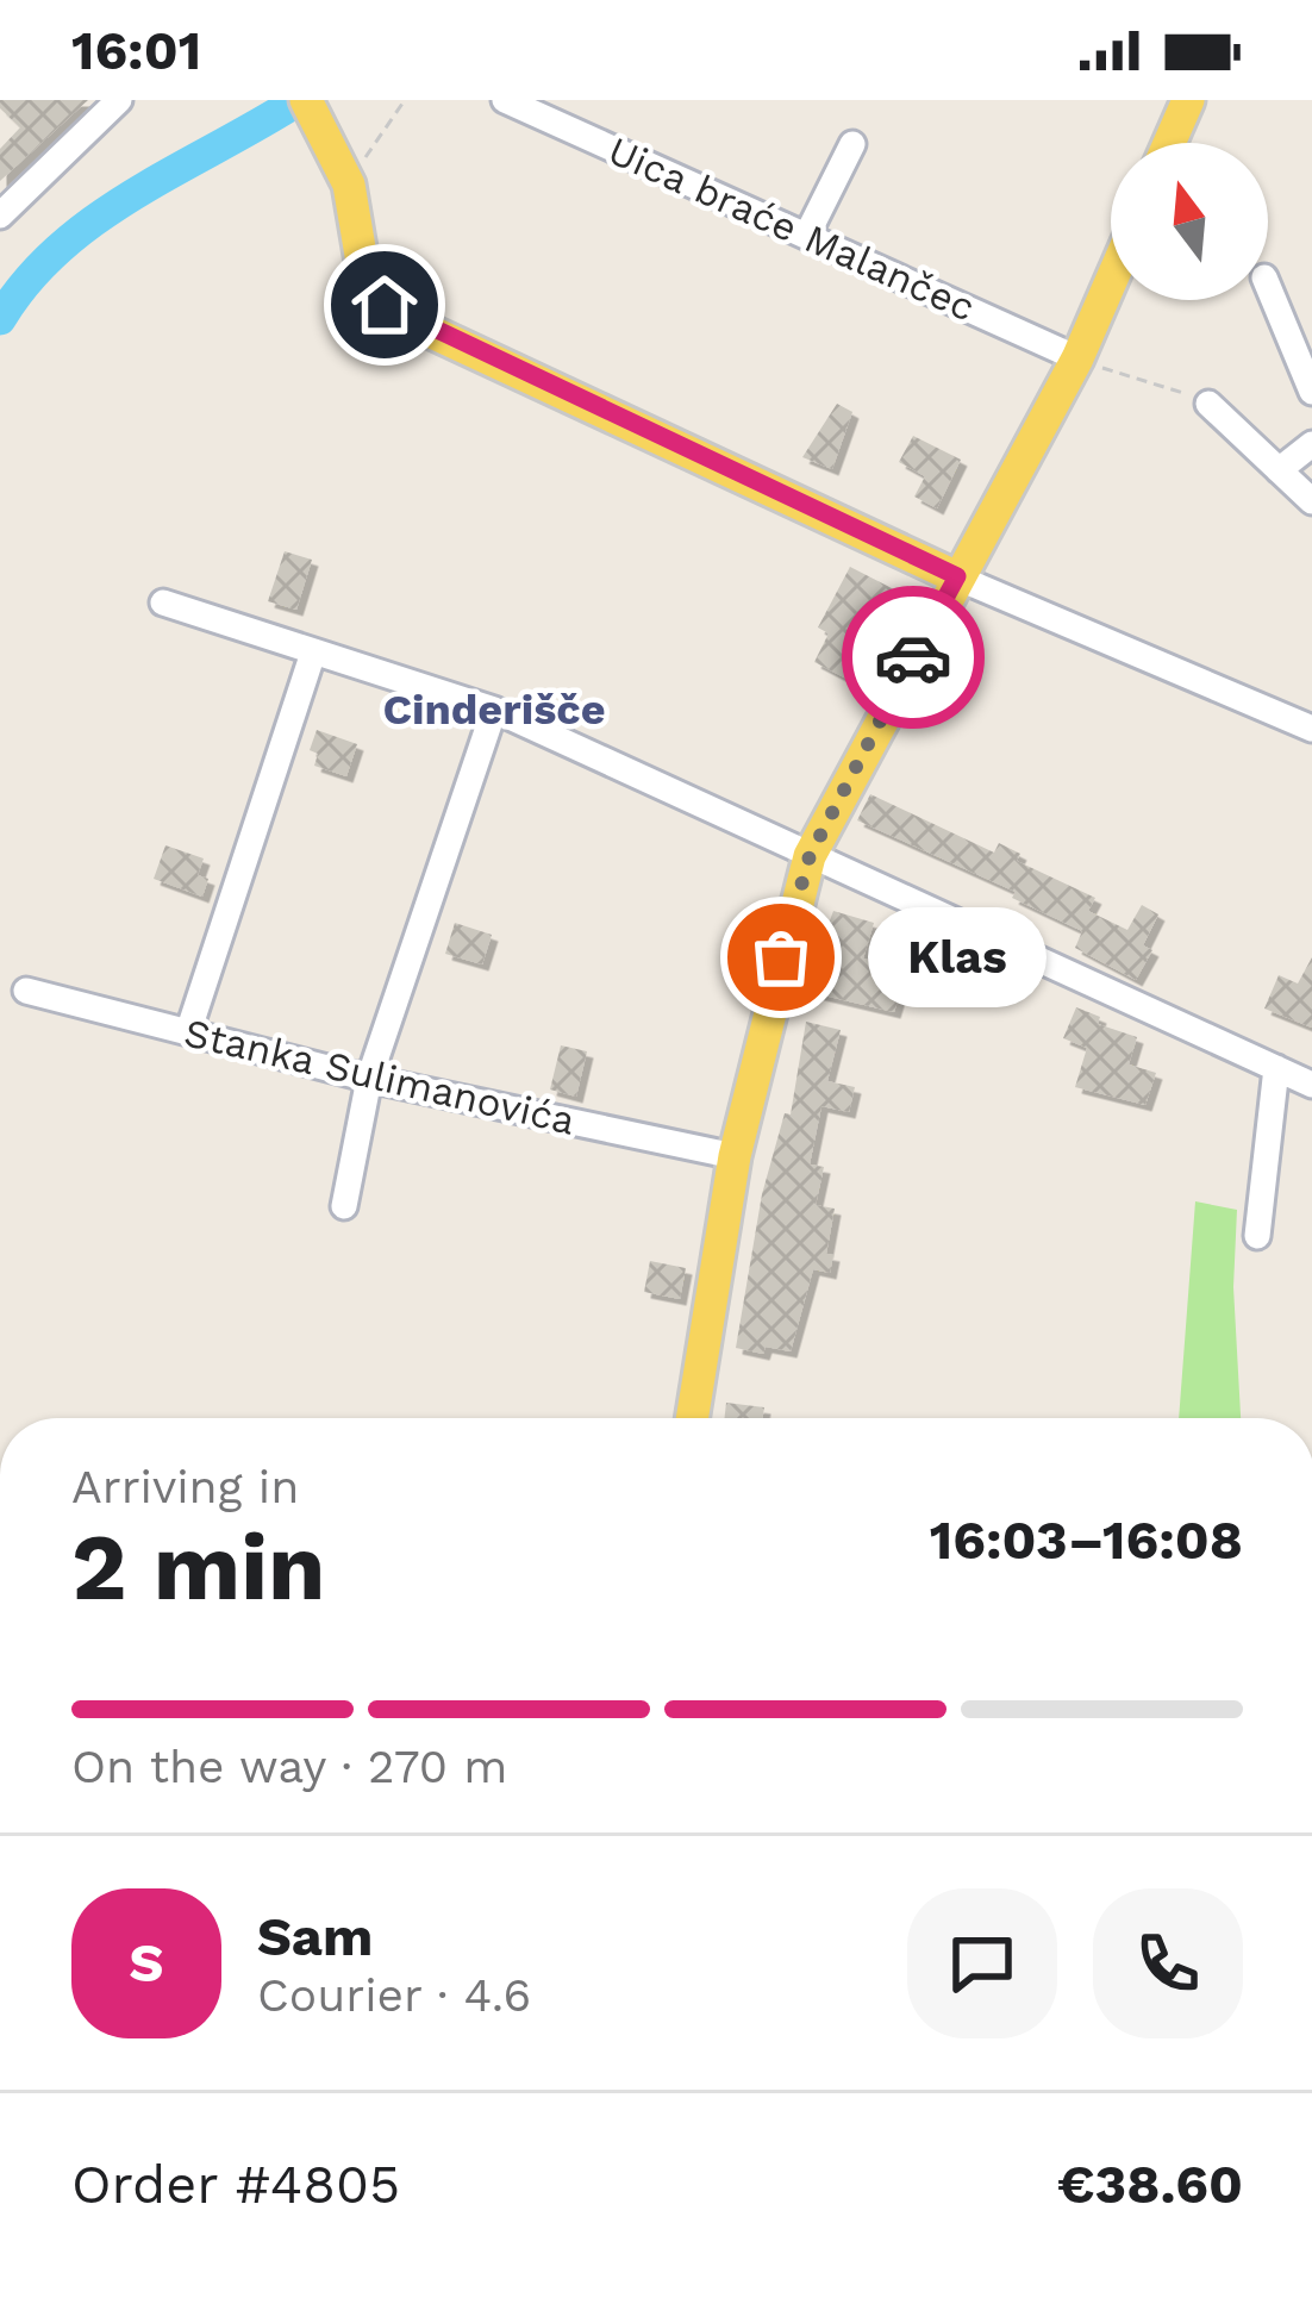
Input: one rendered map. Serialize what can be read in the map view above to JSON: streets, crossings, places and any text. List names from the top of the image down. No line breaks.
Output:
{"streets":{"street":["Uica braće Malančec","Stanka Sulimanovića"]},"districts":["Cinderišče"],"places":["Klas"],"north":"top","page":{"status":"16:01","bubble":"Klas","heading":["2 min","Arriving in","16:03–16:08"],"panel":["Sam","Courier · 4.6","Order #4805","€38.60"],"bar":"On the way · 270 m","round":"S"}}
